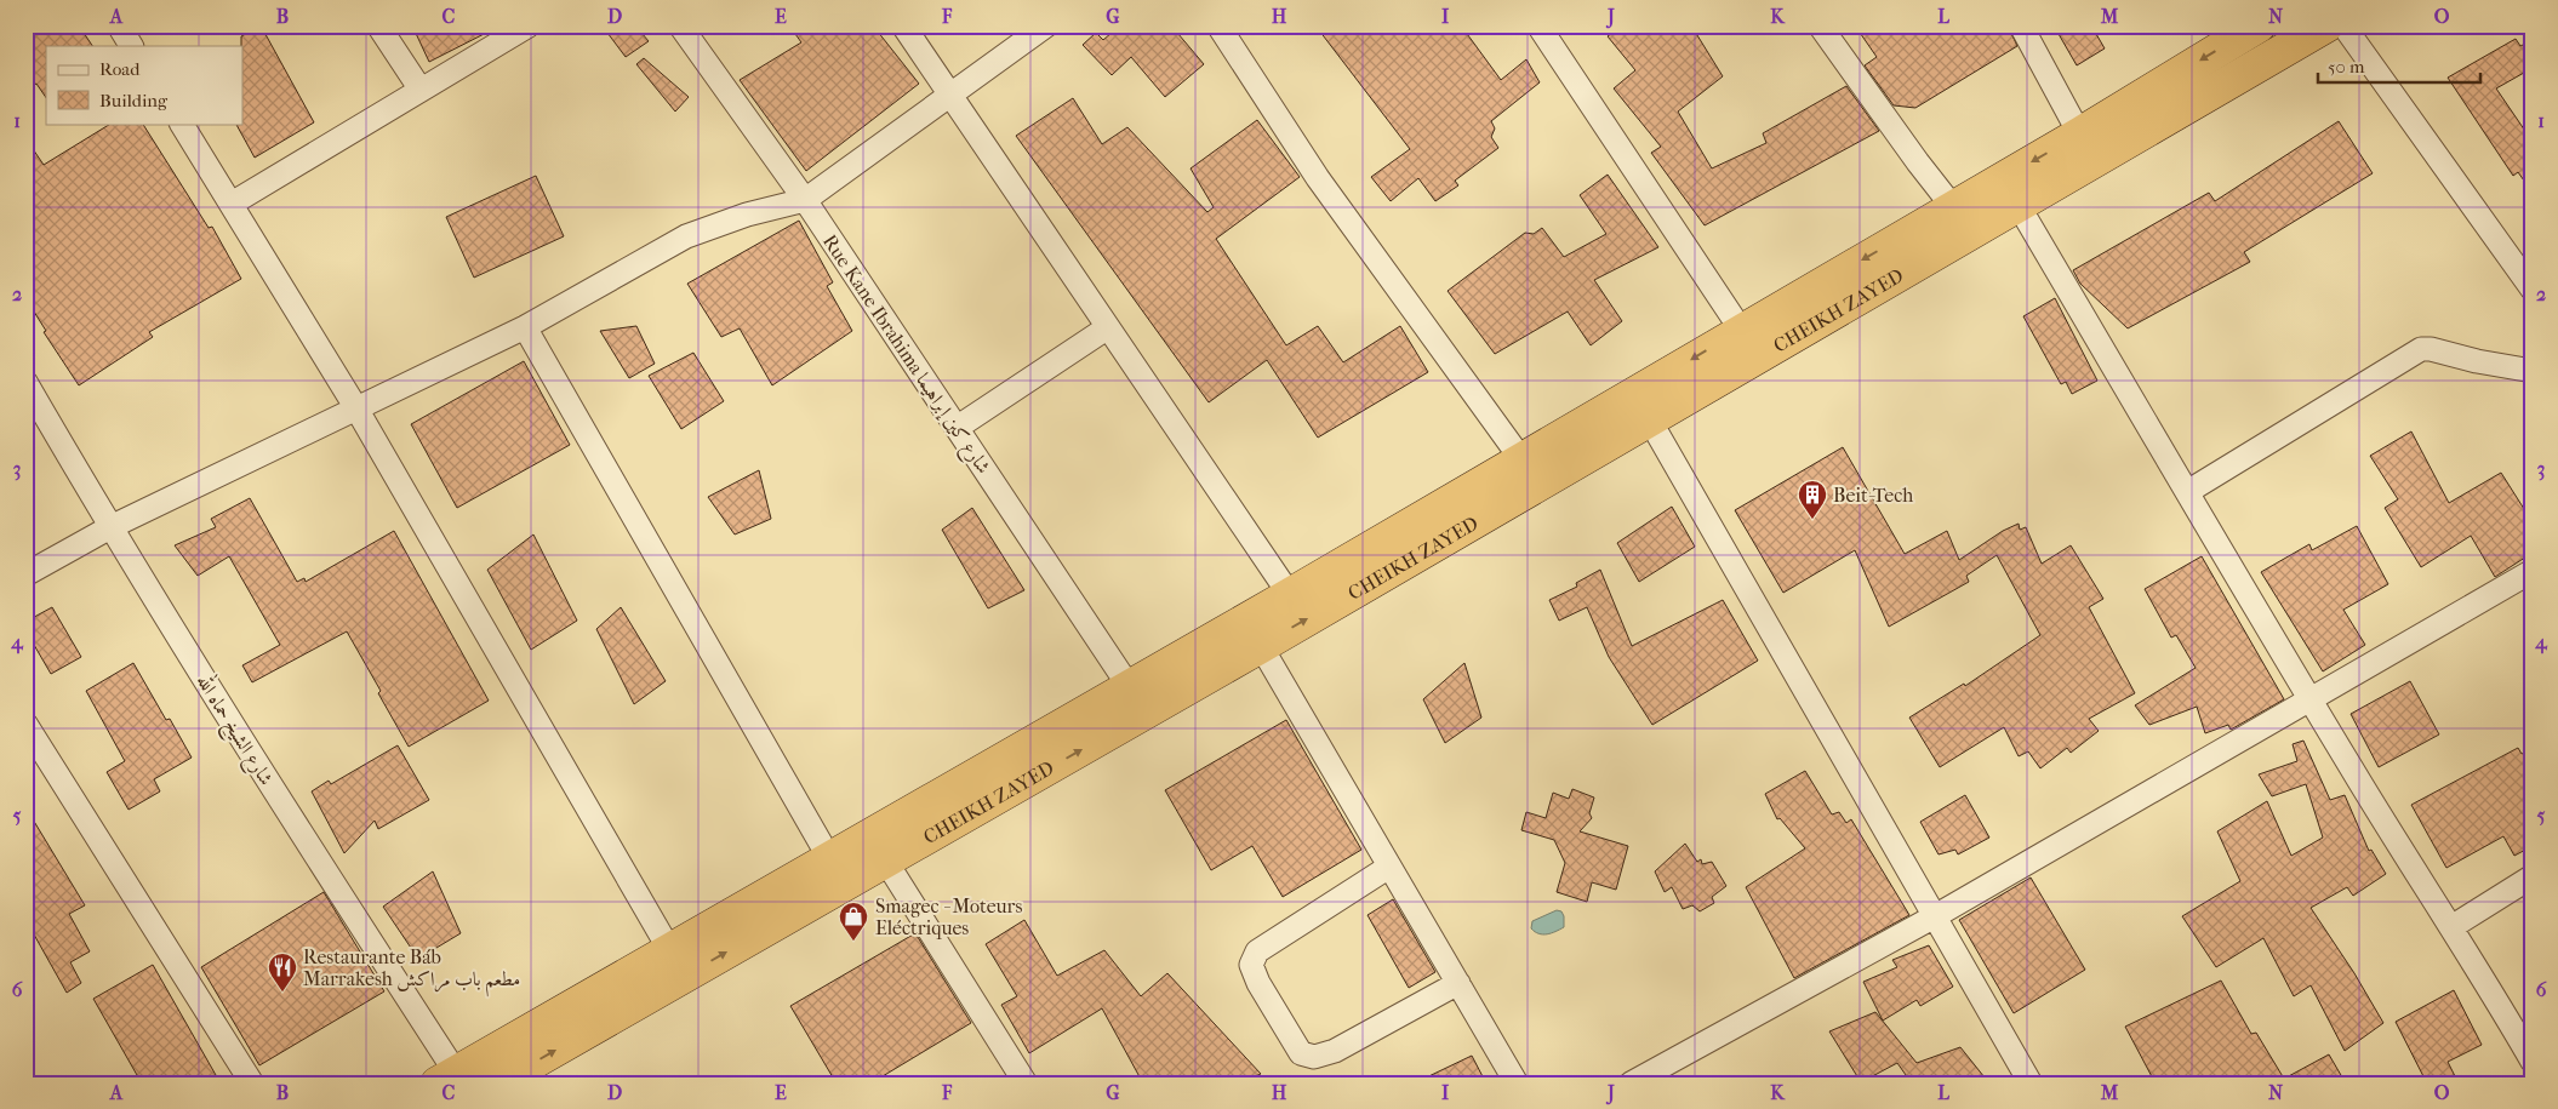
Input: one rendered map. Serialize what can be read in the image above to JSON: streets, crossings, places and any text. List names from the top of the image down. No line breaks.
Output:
{"streets":{"highway":["CHEIKH ZAYED"],"street":["Rue Kane Ibrahima شارع كين إبراهيما","شارع الشيخ حماه الله"]},"crossings":[["CHEIKH ZAYED","Rue Kane Ibrahima شارع كين إبراهيما"],["CHEIKH ZAYED","شارع الشيخ حماه الله"]],"places":{"building":["Beit-Tech"],"shop":["Smagec - Moteurs Eléctriques"],"restaurant":["Restaurante Báb Marrakesh مطعم باب مراكش"]},"legend":["Road","Building"],"scale_bar":"50 m","grid":{"columns":["A","B","C","D","E","F","G","H","I","J","K","L","M","N","O"],"rows":["1","2","3","4","5","6"]}}
